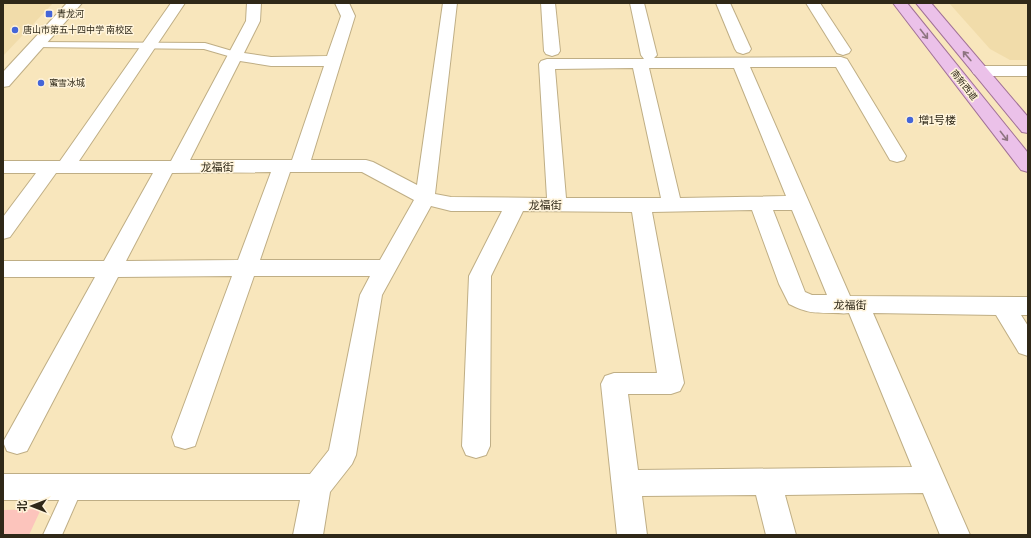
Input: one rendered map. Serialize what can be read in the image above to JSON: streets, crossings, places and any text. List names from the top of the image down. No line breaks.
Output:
{"streets":{"main road":["南新西道"],"street":["龙福街"]},"places":{"transit":["青龙河"],"other":["唐山市第五十四中学 南校区","蜜雪冰城","增1号楼"]},"north":"left"}
